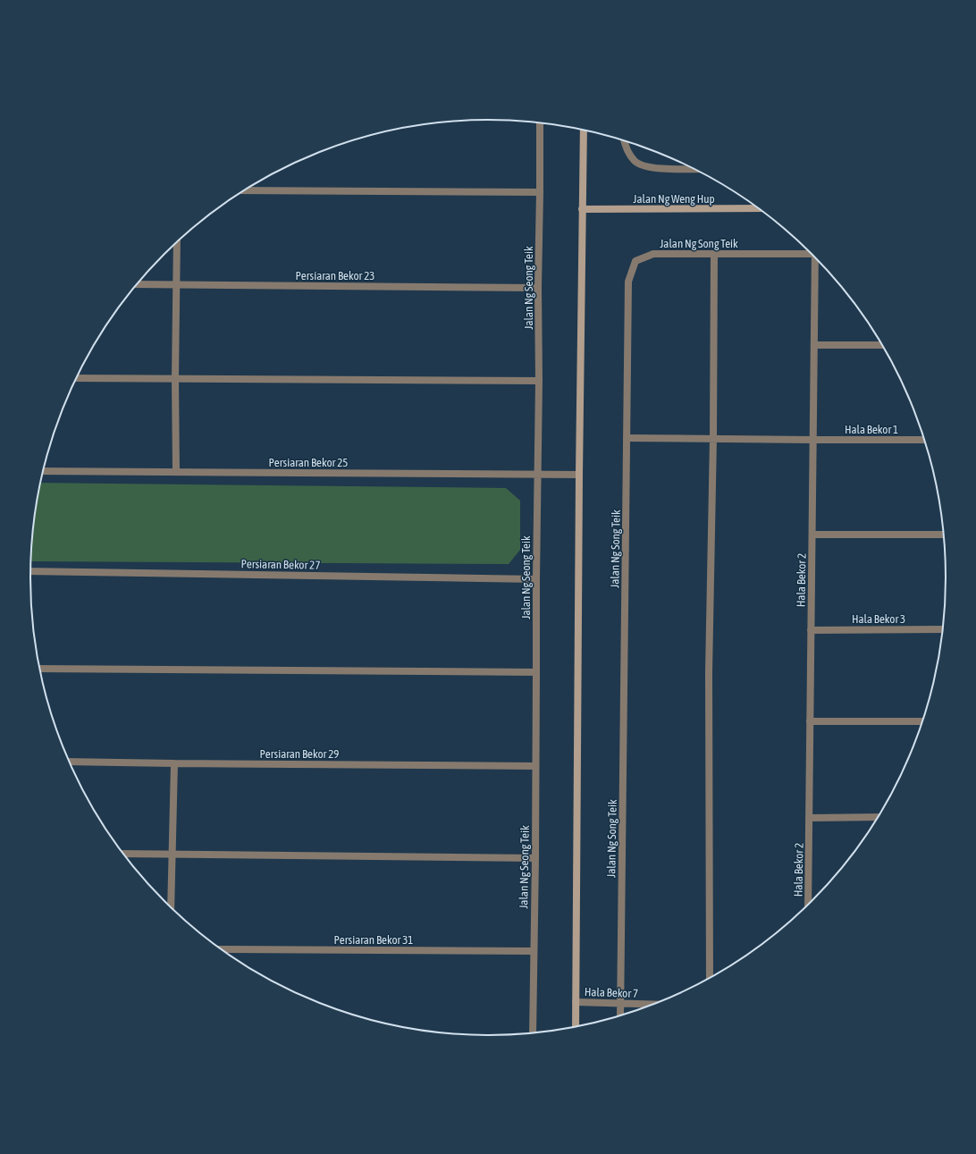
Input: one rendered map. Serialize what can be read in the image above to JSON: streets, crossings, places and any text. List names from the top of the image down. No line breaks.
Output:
{"streets":{"main road":["Jalan Ng Weng Hup"],"street":["Jalan Ng Song Teik","Persiaran Bekor 23","Jalan Ng Seong Teik","Hala Bekor 1","Persiaran Bekor 25","Persiaran Bekor 27","Hala Bekor 2","Hala Bekor 3","Persiaran Bekor 29","Persiaran Bekor 31","Hala Bekor 7"]},"crossings":[["Jalan Ng Song Teik","Hala Bekor 1"],["Jalan Ng Song Teik","Hala Bekor 7"],["Persiaran Bekor 23","Jalan Ng Seong Teik"],["Jalan Ng Seong Teik","Persiaran Bekor 25"],["Jalan Ng Seong Teik","Persiaran Bekor 27"],["Jalan Ng Seong Teik","Persiaran Bekor 29"],["Jalan Ng Seong Teik","Persiaran Bekor 31"],["Hala Bekor 1","Hala Bekor 2"],["Hala Bekor 2","Hala Bekor 3"]]}
